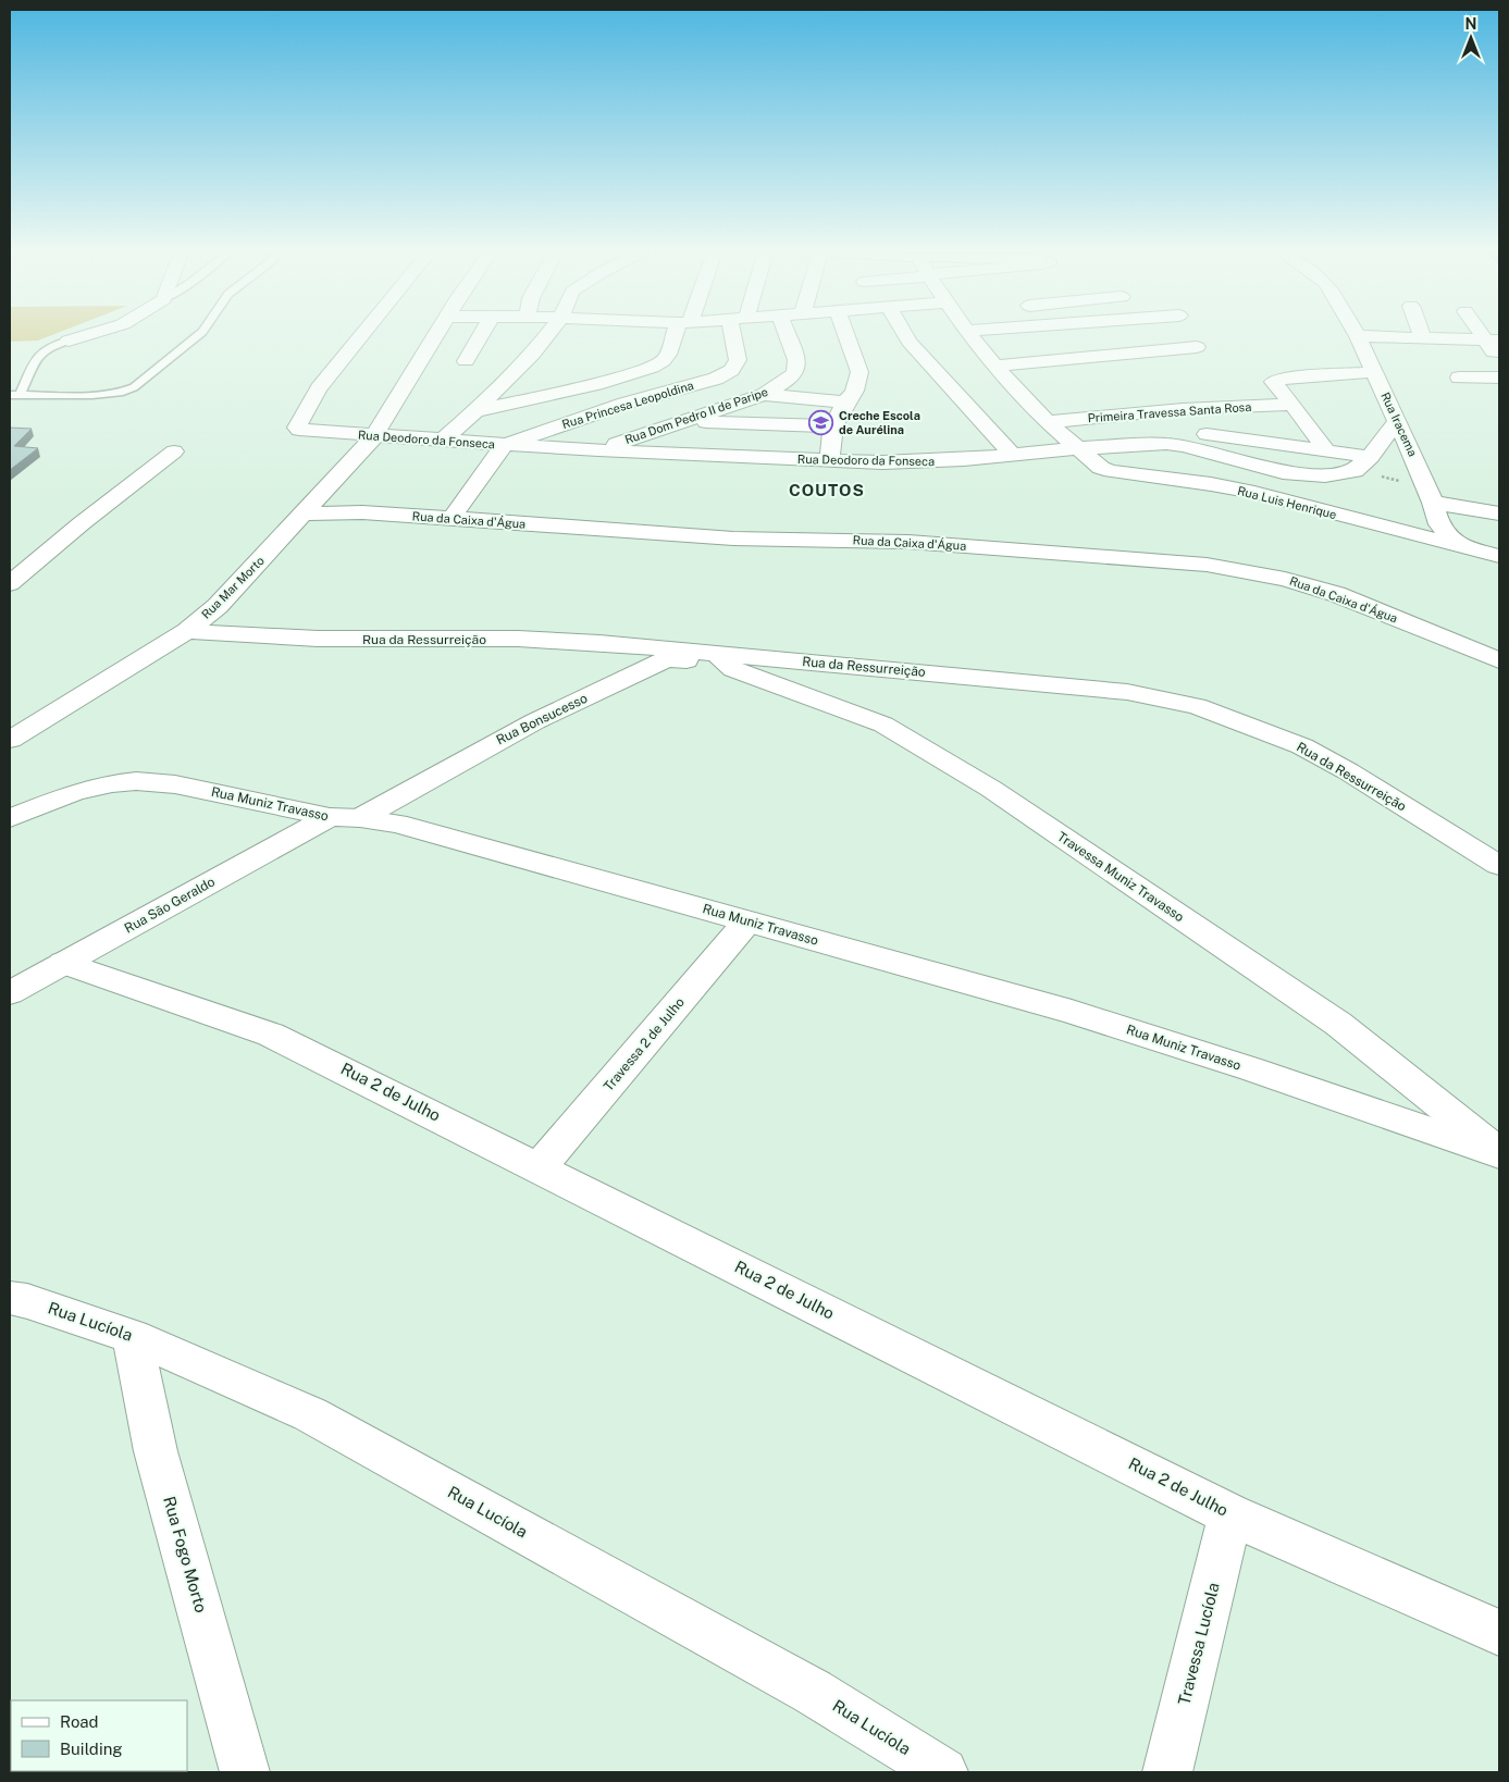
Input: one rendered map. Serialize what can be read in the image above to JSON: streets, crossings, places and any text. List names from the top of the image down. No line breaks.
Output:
{"streets":{"street":["Rua Princesa Leopoldina","Primeira Travessa Santa Rosa","Rua Dom Pedro II de Paripe","Rua Iracema","Rua Deodoro da Fonseca","Rua Luis Henrique","Rua da Caixa d'Água","Rua Mar Morto","Rua da Ressurreição","Rua Bonsucesso","Rua Muniz Travasso","Travessa Muniz Travasso","Rua São Geraldo","Travessa 2 de Julho","Rua 2 de Julho","Rua Lucíola","Rua Fogo Morto","Travessa Lucíola"]},"crossings":[["Rua Princesa Leopoldina","Rua Deodoro da Fonseca"],["Primeira Travessa Santa Rosa","Rua Luis Henrique"],["Rua Dom Pedro II de Paripe","Rua Deodoro da Fonseca"],["Rua Iracema","Rua Luis Henrique"],["Rua Deodoro da Fonseca","Rua Luis Henrique"],["Rua Deodoro da Fonseca","Rua Mar Morto"],["Rua da Caixa d'Água","Rua Mar Morto"],["Rua Mar Morto","Rua da Ressurreição"],["Rua da Ressurreição","Rua Bonsucesso"],["Rua da Ressurreição","Travessa Muniz Travasso"],["Rua Bonsucesso","Rua Muniz Travasso"],["Rua Bonsucesso","Travessa Muniz Travasso"],["Rua Muniz Travasso","Travessa Muniz Travasso"],["Rua Muniz Travasso","Rua São Geraldo"],["Rua Muniz Travasso","Travessa 2 de Julho"],["Rua São Geraldo","Rua 2 de Julho"],["Travessa 2 de Julho","Rua 2 de Julho"],["Rua 2 de Julho","Travessa Lucíola"],["Rua Lucíola","Rua Fogo Morto"]],"districts":["COUTOS"],"places":{"school or university":["Creche Escola de Aurélina"]},"legend":["Road","Building"],"north":"top"}
